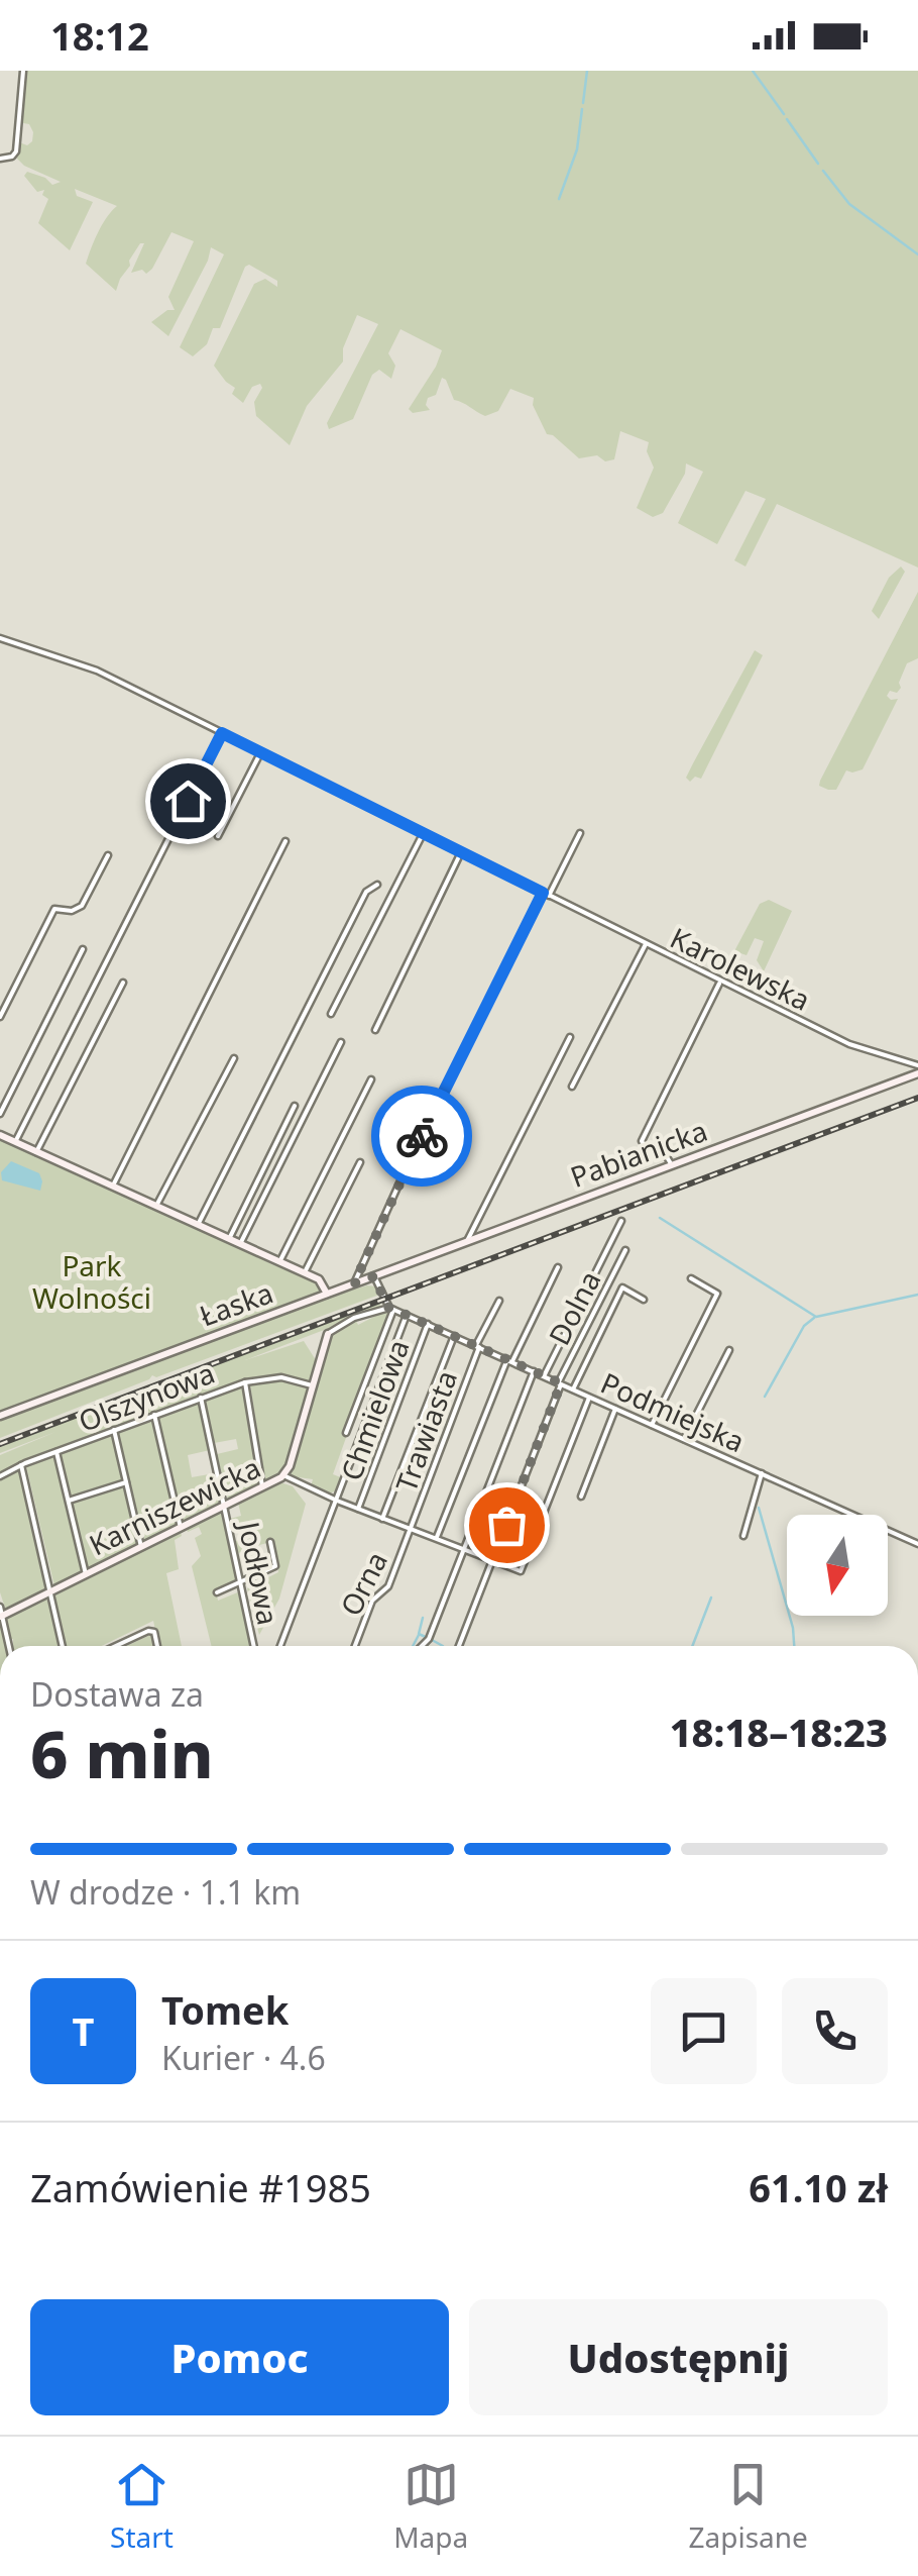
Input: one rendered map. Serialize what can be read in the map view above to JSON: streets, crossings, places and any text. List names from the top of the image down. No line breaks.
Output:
{"streets":{"main road":["Pabianicka","Łaska","Karniszewicka"],"street":["Karolewska","Dolna","Olszynowa","Chmielowa","Podmiejska","Trawiasta","Jodłowa","Orna"]},"crossings":[["Karolewska","Pabianicka"],["Pabianicka","Łaska"],["Dolna","Podmiejska"],["Olszynowa","Karniszewicka"],["Olszynowa","Jodłowa"],["Chmielowa","Podmiejska"],["Podmiejska","Trawiasta"],["Podmiejska","Karniszewicka"],["Trawiasta","Orna"],["Karniszewicka","Jodłowa"]],"parks":["Park Wolności"],"north":"bottom","page":{"status":"18:12","heading":["6 min","Dostawa za","18:18–18:23"],"panel":["Tomek","Kurier · 4.6","Zamówienie #1985","61.10 zł"],"bar":"W drodze · 1.1 km","round":"T","buttons":["Pomoc","Udostępnij"],"tabs":["Start","Mapa","Zapisane"]}}
